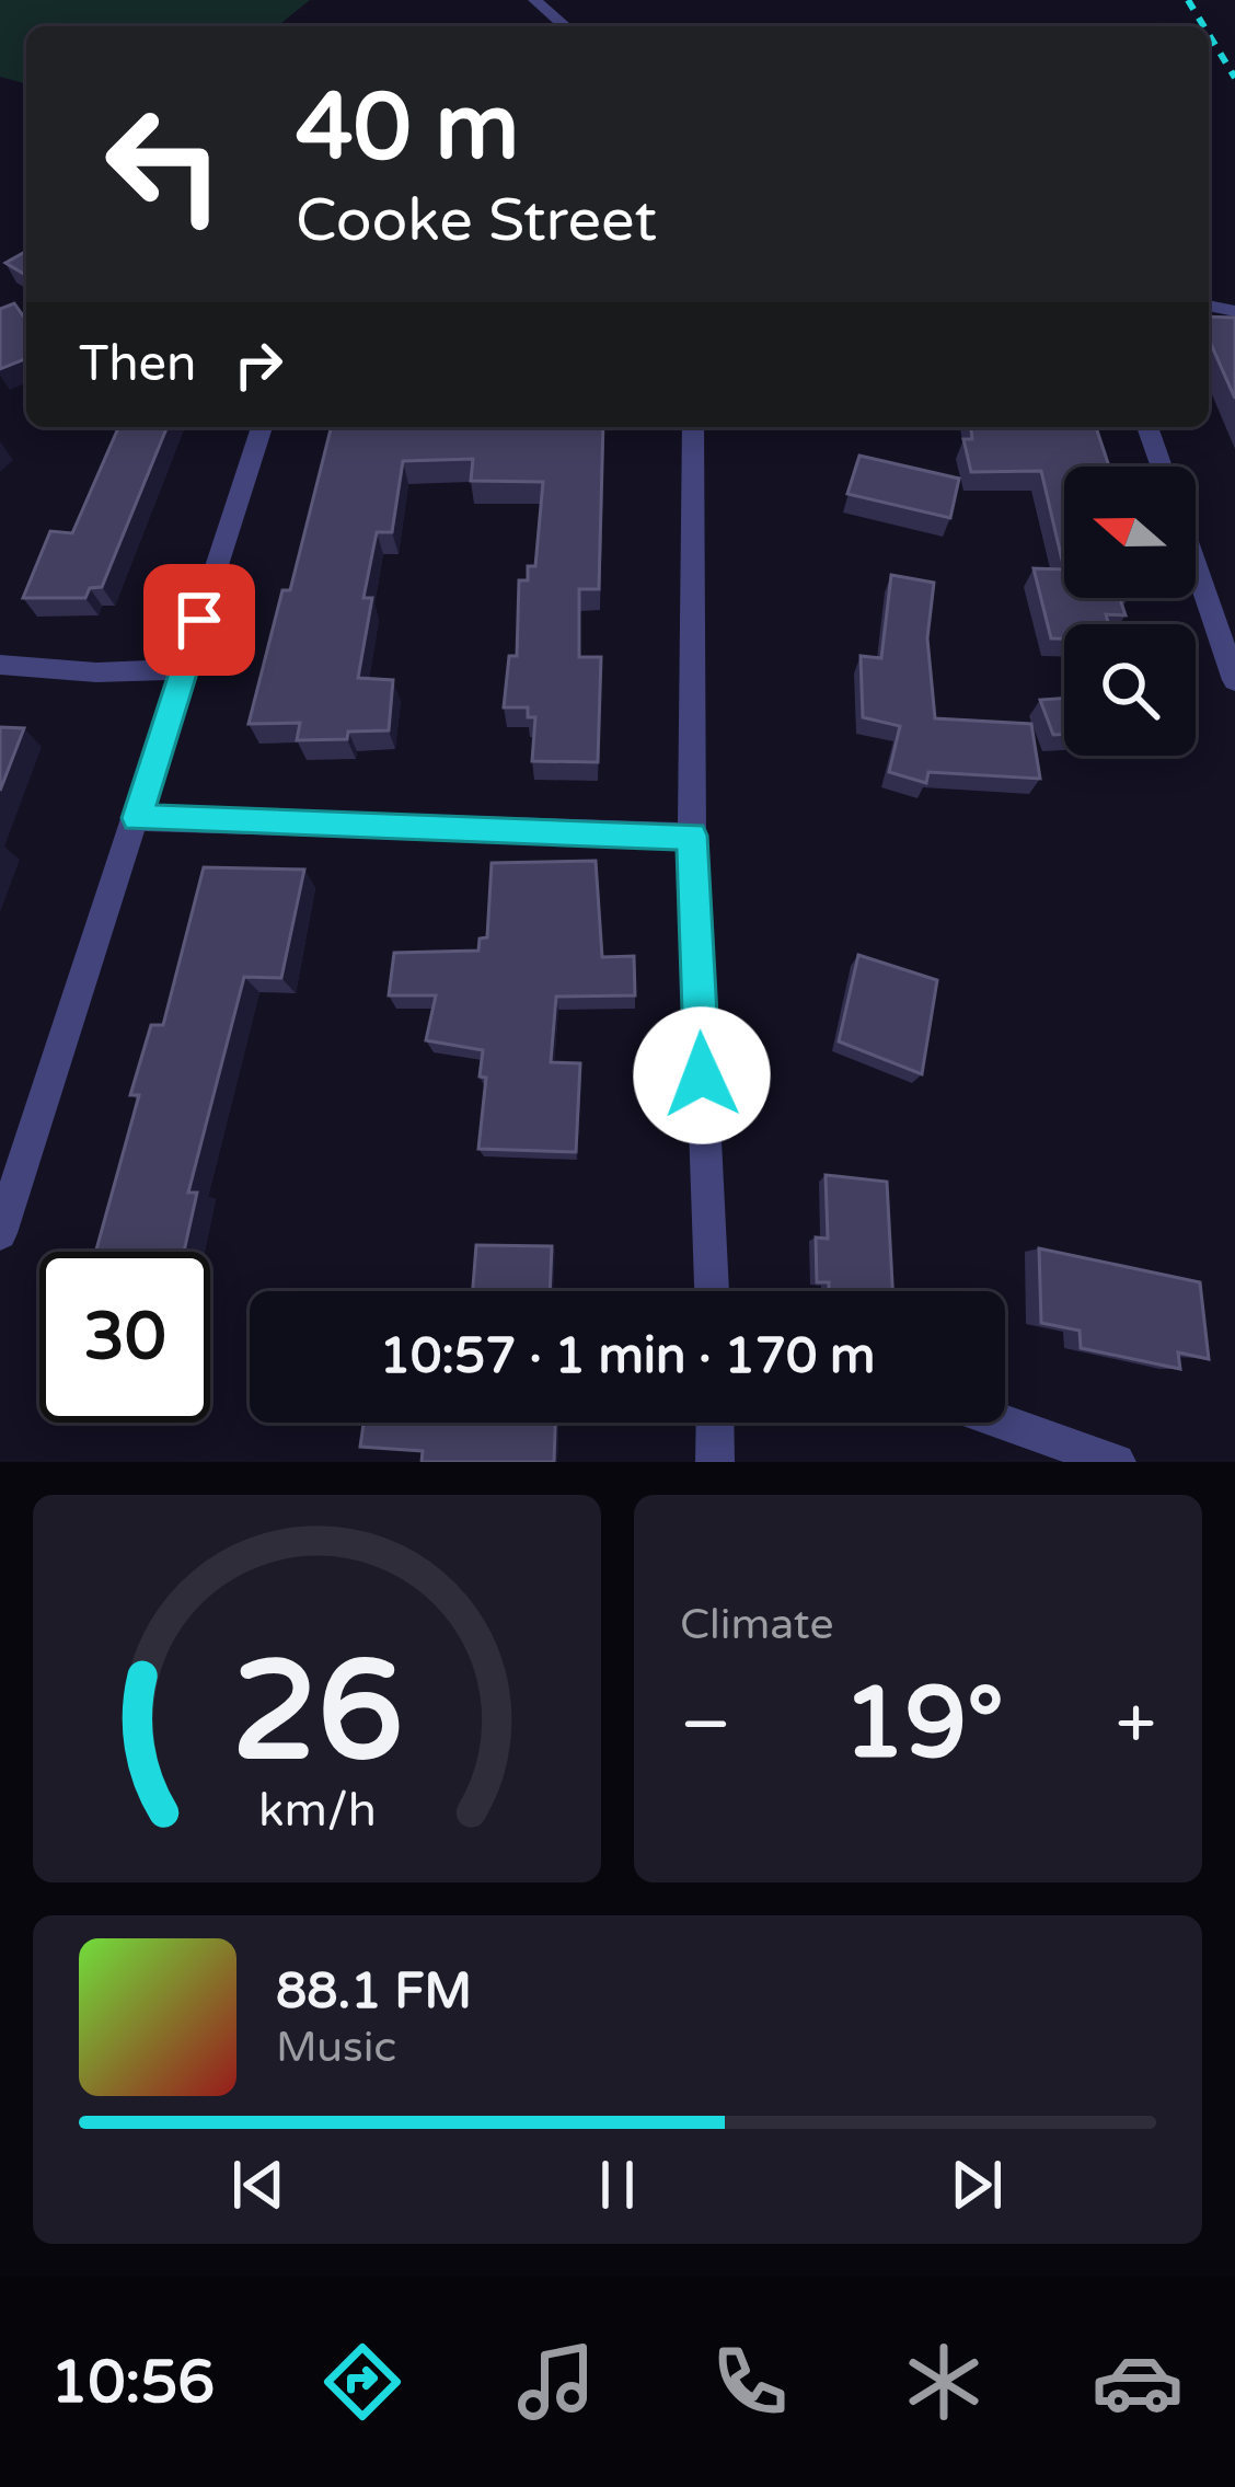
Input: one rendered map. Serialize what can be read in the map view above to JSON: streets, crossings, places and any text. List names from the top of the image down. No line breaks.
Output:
{"north":"left","page":{"turn":["40 m","Cooke Street"],"then":"Then","limit":"30","trip":"10:57 · 1 min · 170 m","tile":"Climate","heat":["−","19°","+"],"song":["88.1 FM","Music"],"tabs":"10:56","gauge":["26","km/h"]}}
